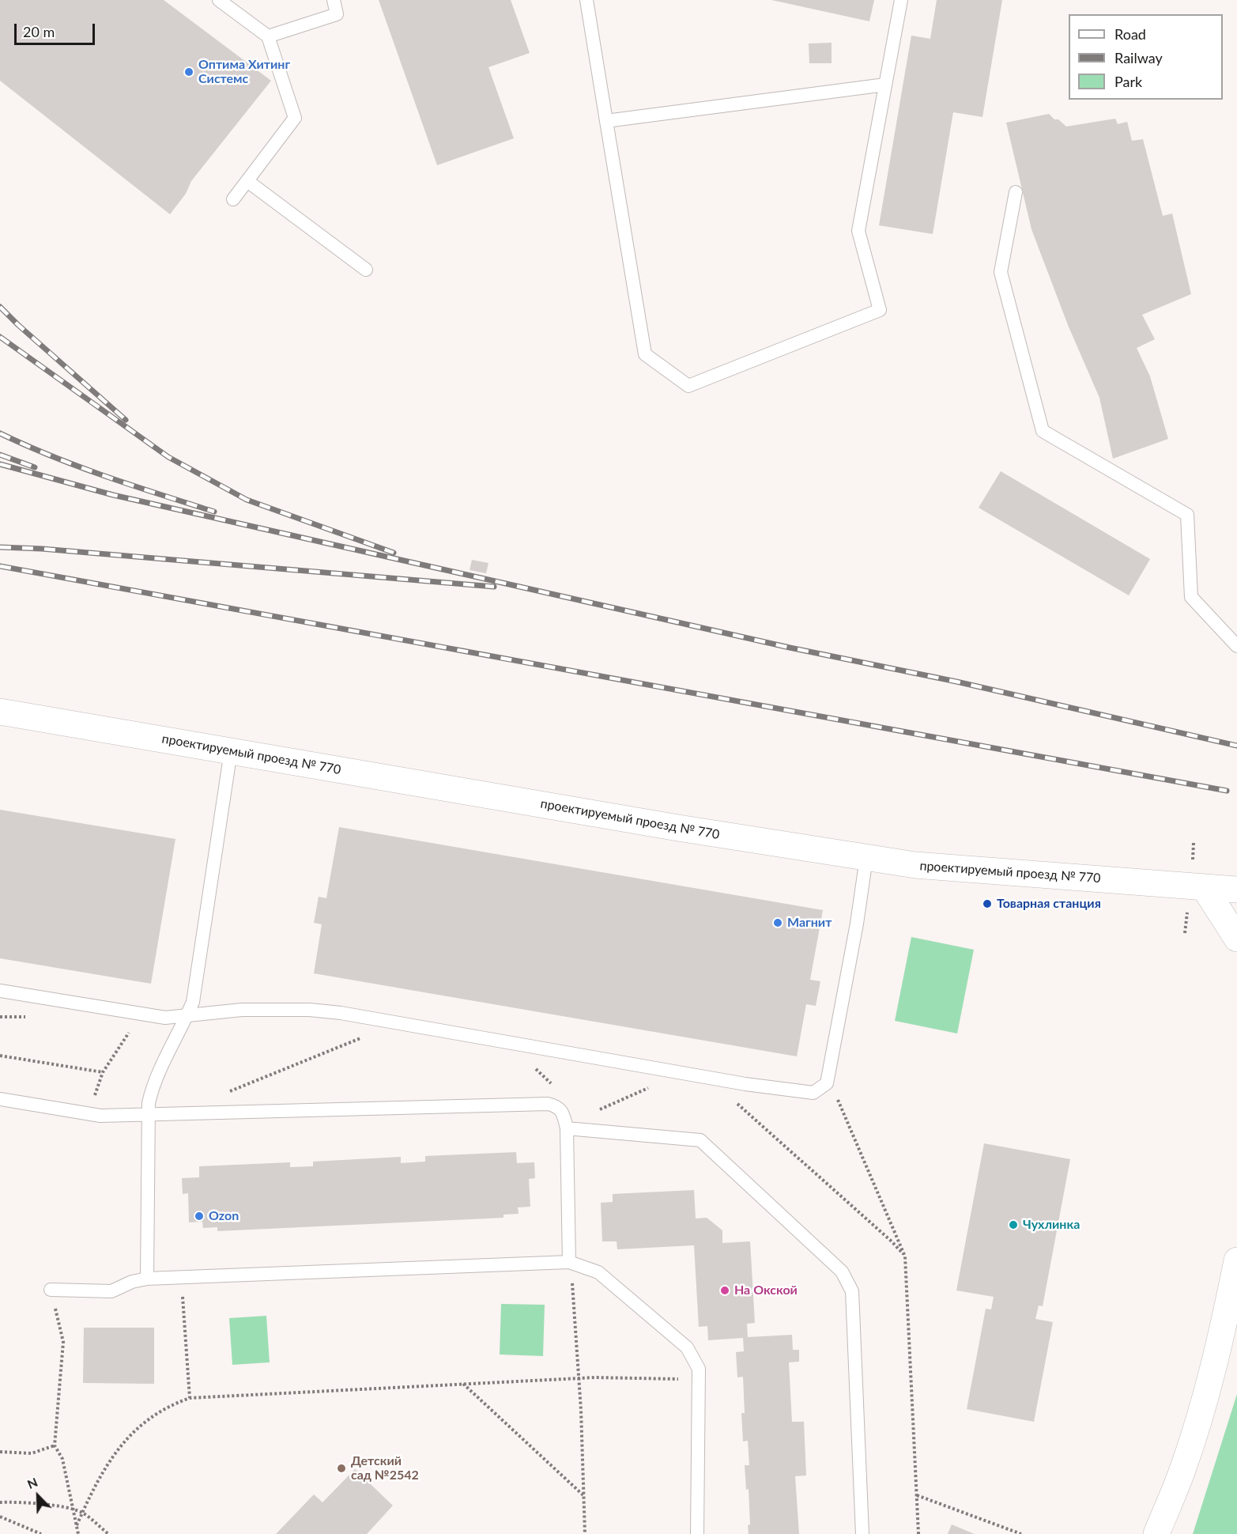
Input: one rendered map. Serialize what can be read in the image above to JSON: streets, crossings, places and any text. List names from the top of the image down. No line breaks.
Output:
{"streets":{"street":["проектируемый проезд № 770"]},"places":["Оптима Хитинг Системс","Товарная станция","Магнит","Ozon","Чухлинка","На Окской","Детский сад №2542"],"legend":["Road","Railway","Park"],"scale_bar":"20 m","north":"top left"}
